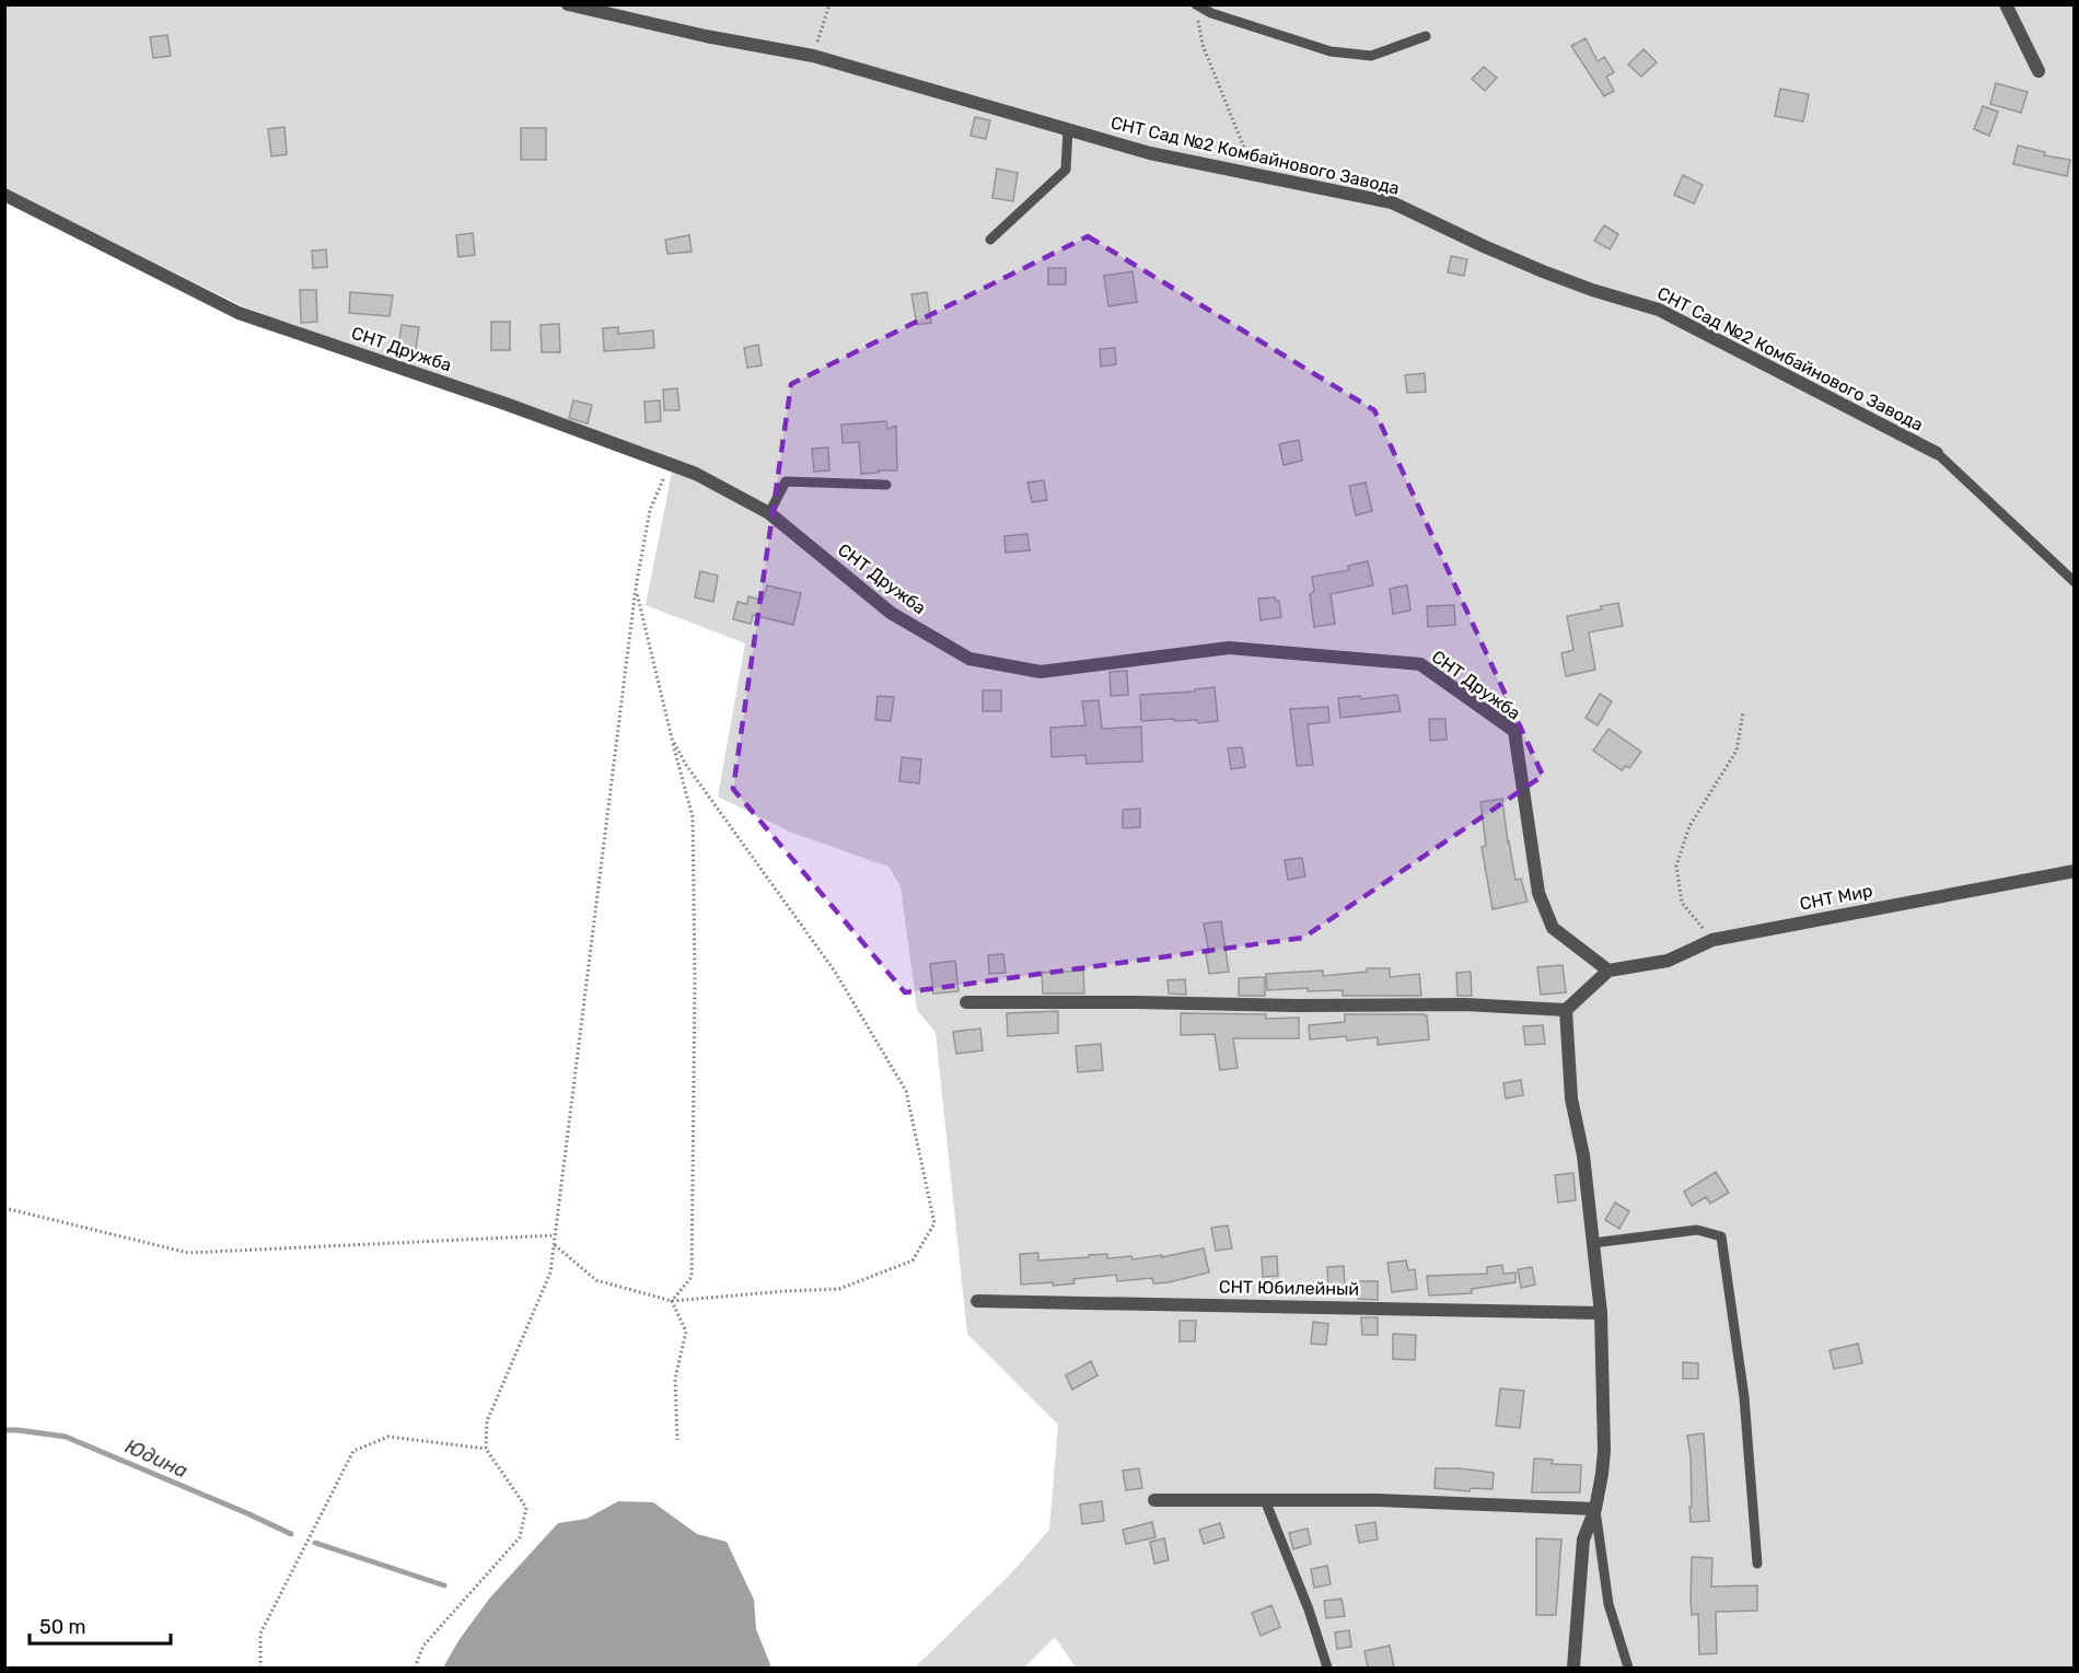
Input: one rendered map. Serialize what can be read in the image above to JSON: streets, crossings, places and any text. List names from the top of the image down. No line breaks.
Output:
{"streets":{"street":["СНТ Сад №2 Комбайнового Завода","СНТ Дружба","СНТ Мир","СНТ Юбилейный"]},"crossings":[["СНТ Дружба","СНТ Мир"]],"water":["Юдина"],"scale_bar":"50 m"}
